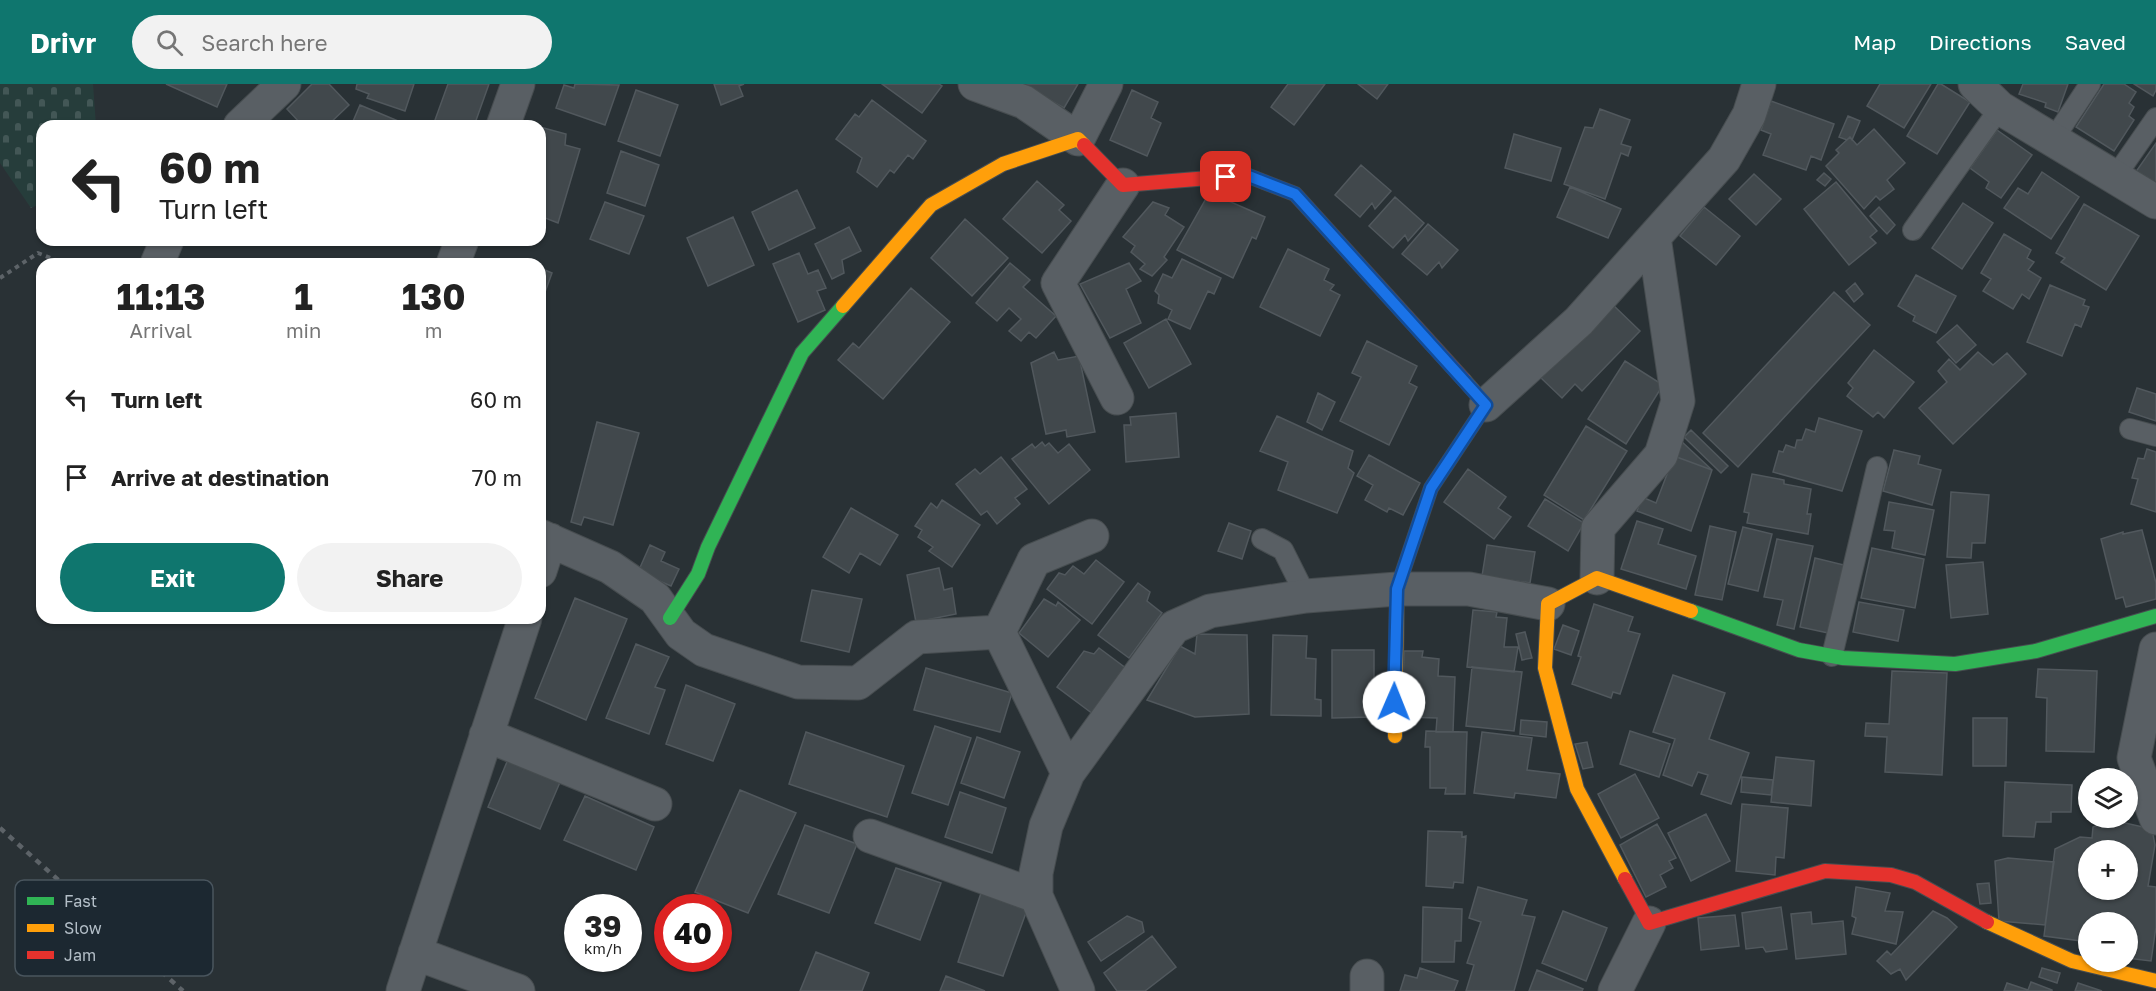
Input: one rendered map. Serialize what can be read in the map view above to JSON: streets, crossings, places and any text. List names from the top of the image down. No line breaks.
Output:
{"legend":["Fast","Slow","Jam"],"page":{"header":"Drivr","search":"Search here","nav":["Map","Directions","Saved"],"turn":["60 m","Turn left"],"eta":["11:13","Arrival","1","min","130","m"],"list":[{"name":"Turn left","value":"60 m"},{"name":"Arrive at destination","value":"70 m"}],"buttons":["Exit","Share"],"map_buttons":["+","−"],"speed":"39 km/h","limit":"40"}}
